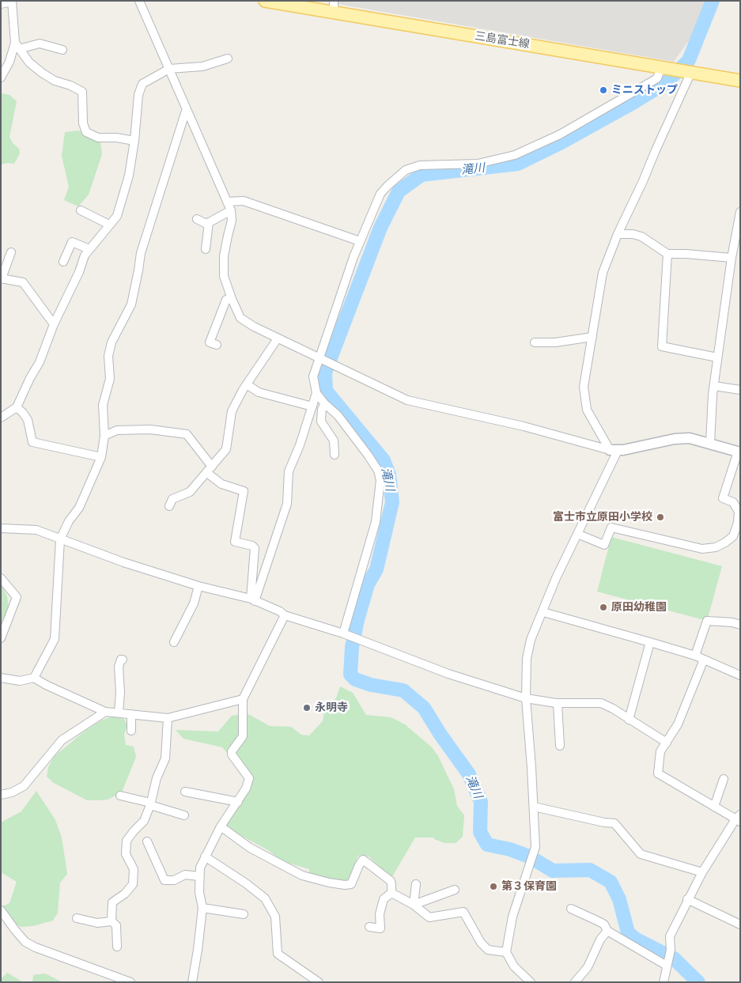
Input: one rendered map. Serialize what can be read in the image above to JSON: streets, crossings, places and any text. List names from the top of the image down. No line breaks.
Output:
{"streets":{"main road":["三島富士線"]},"water":["滝川"],"places":["ミニストップ","富士市立原田小学校","原田幼稚園","永明寺","第３保育園"]}
